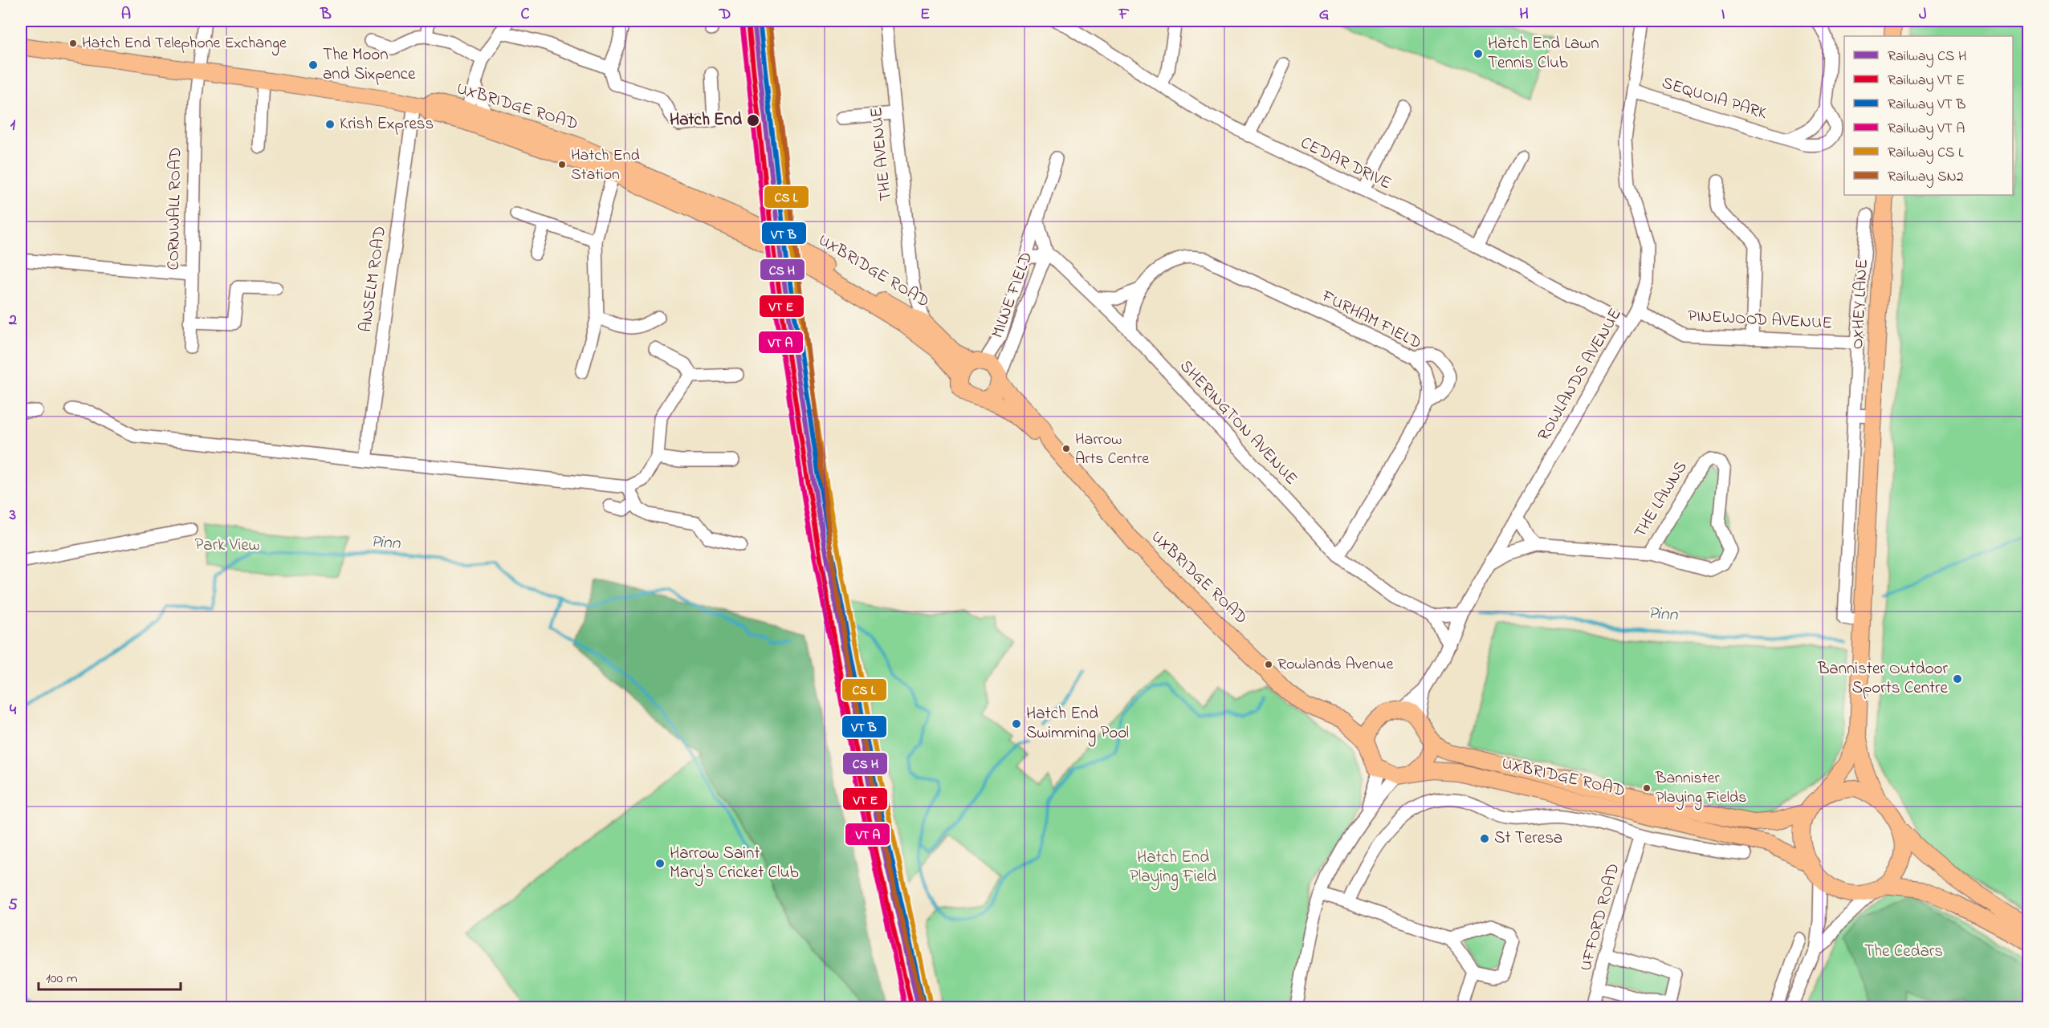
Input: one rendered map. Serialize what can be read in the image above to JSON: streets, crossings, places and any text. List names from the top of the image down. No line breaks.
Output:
{"streets":{"main road":["UXBRIDGE ROAD","OXHEY LANE"],"street":["SEQUOIA PARK","THE AVENUE","CEDAR DRIVE","CORNWALL ROAD","ANSELM ROAD","MILNE FIELD","FURHAM FIELD","PINEWOOD AVENUE","ROWLANDS AVENUE","SHERINGTON AVENUE","THE LAWNS","UFFORD ROAD"]},"crossings":[["SEQUOIA PARK","ROWLANDS AVENUE"],["UXBRIDGE ROAD","THE AVENUE"],["UXBRIDGE ROAD","CORNWALL ROAD"],["UXBRIDGE ROAD","ANSELM ROAD"],["UXBRIDGE ROAD","MILNE FIELD"],["UXBRIDGE ROAD","OXHEY LANE"],["UXBRIDGE ROAD","ROWLANDS AVENUE"],["CEDAR DRIVE","ROWLANDS AVENUE"],["MILNE FIELD","SHERINGTON AVENUE"],["OXHEY LANE","PINEWOOD AVENUE"],["FURHAM FIELD","SHERINGTON AVENUE"],["PINEWOOD AVENUE","ROWLANDS AVENUE"]],"water":["Pinn"],"parks":["Park View","Hatch End Playing Field","The Cedars"],"places":["Hatch End Telephone Exchange","Hatch End Lawn Tennis Club","The Moon and Sixpence","Hatch End","Krish Express","Hatch End Station","Harrow Arts Centre","Rowlands Avenue","Bannister Outdoor Sports Centre","Hatch End Swimming Pool","Bannister Playing Fields","St Teresa","Harrow Saint Mary's Cricket Club"],"lines":["rail line SN2"],"legend":["Railway CS H","Railway VT E","Railway VT B","Railway VT A","Railway CS L","Railway SN2"],"scale_bar":"100 m","grid":{"columns":["A","B","C","D","E","F","G","H","I","J"],"rows":["1","2","3","4","5"]}}
